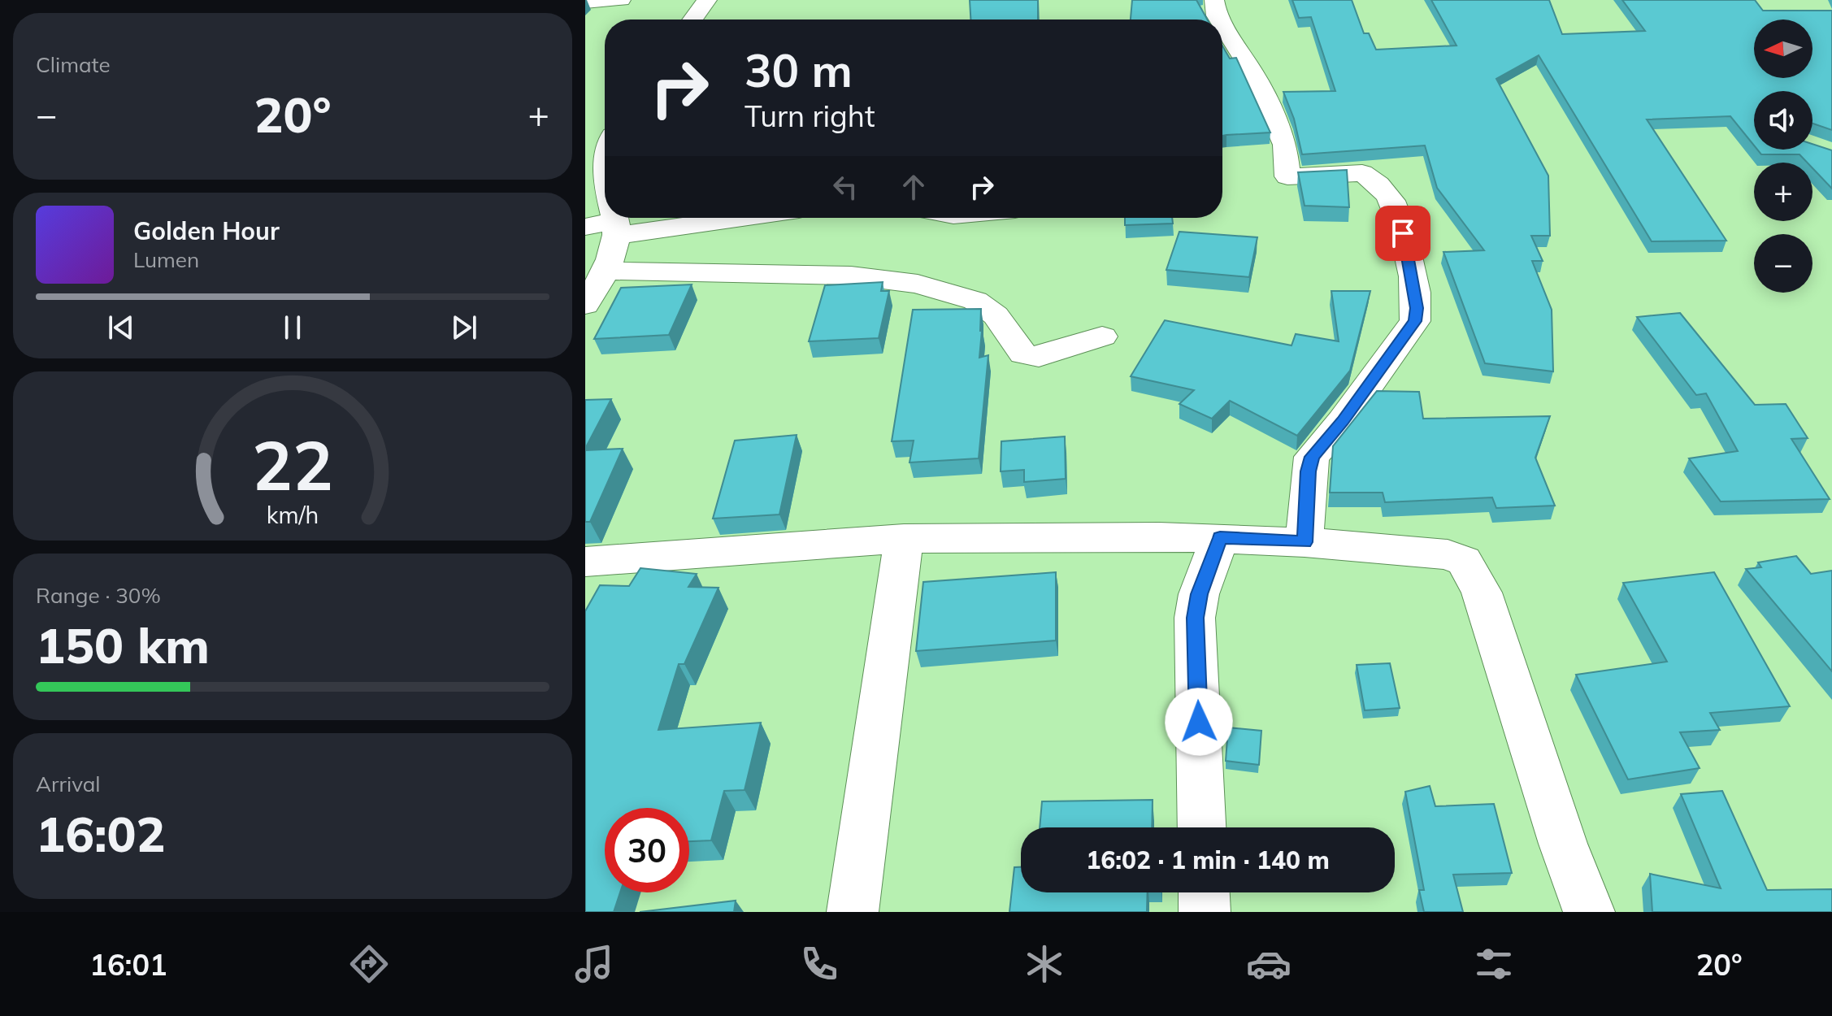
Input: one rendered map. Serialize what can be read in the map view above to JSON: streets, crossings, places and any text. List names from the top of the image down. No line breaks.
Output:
{"north":"left","page":{"tile":["Climate",["Range · 30%","150 km"],["Arrival","16:02"]],"map_buttons":["+","−"],"turn":["30 m","Turn right"],"heat":["−","20°","+"],"song":["Golden Hour","Lumen"],"limit":"30","trip":"16:02 · 1 min · 140 m","tabs":["16:01","20°"],"gauge":["22","km/h"]}}
